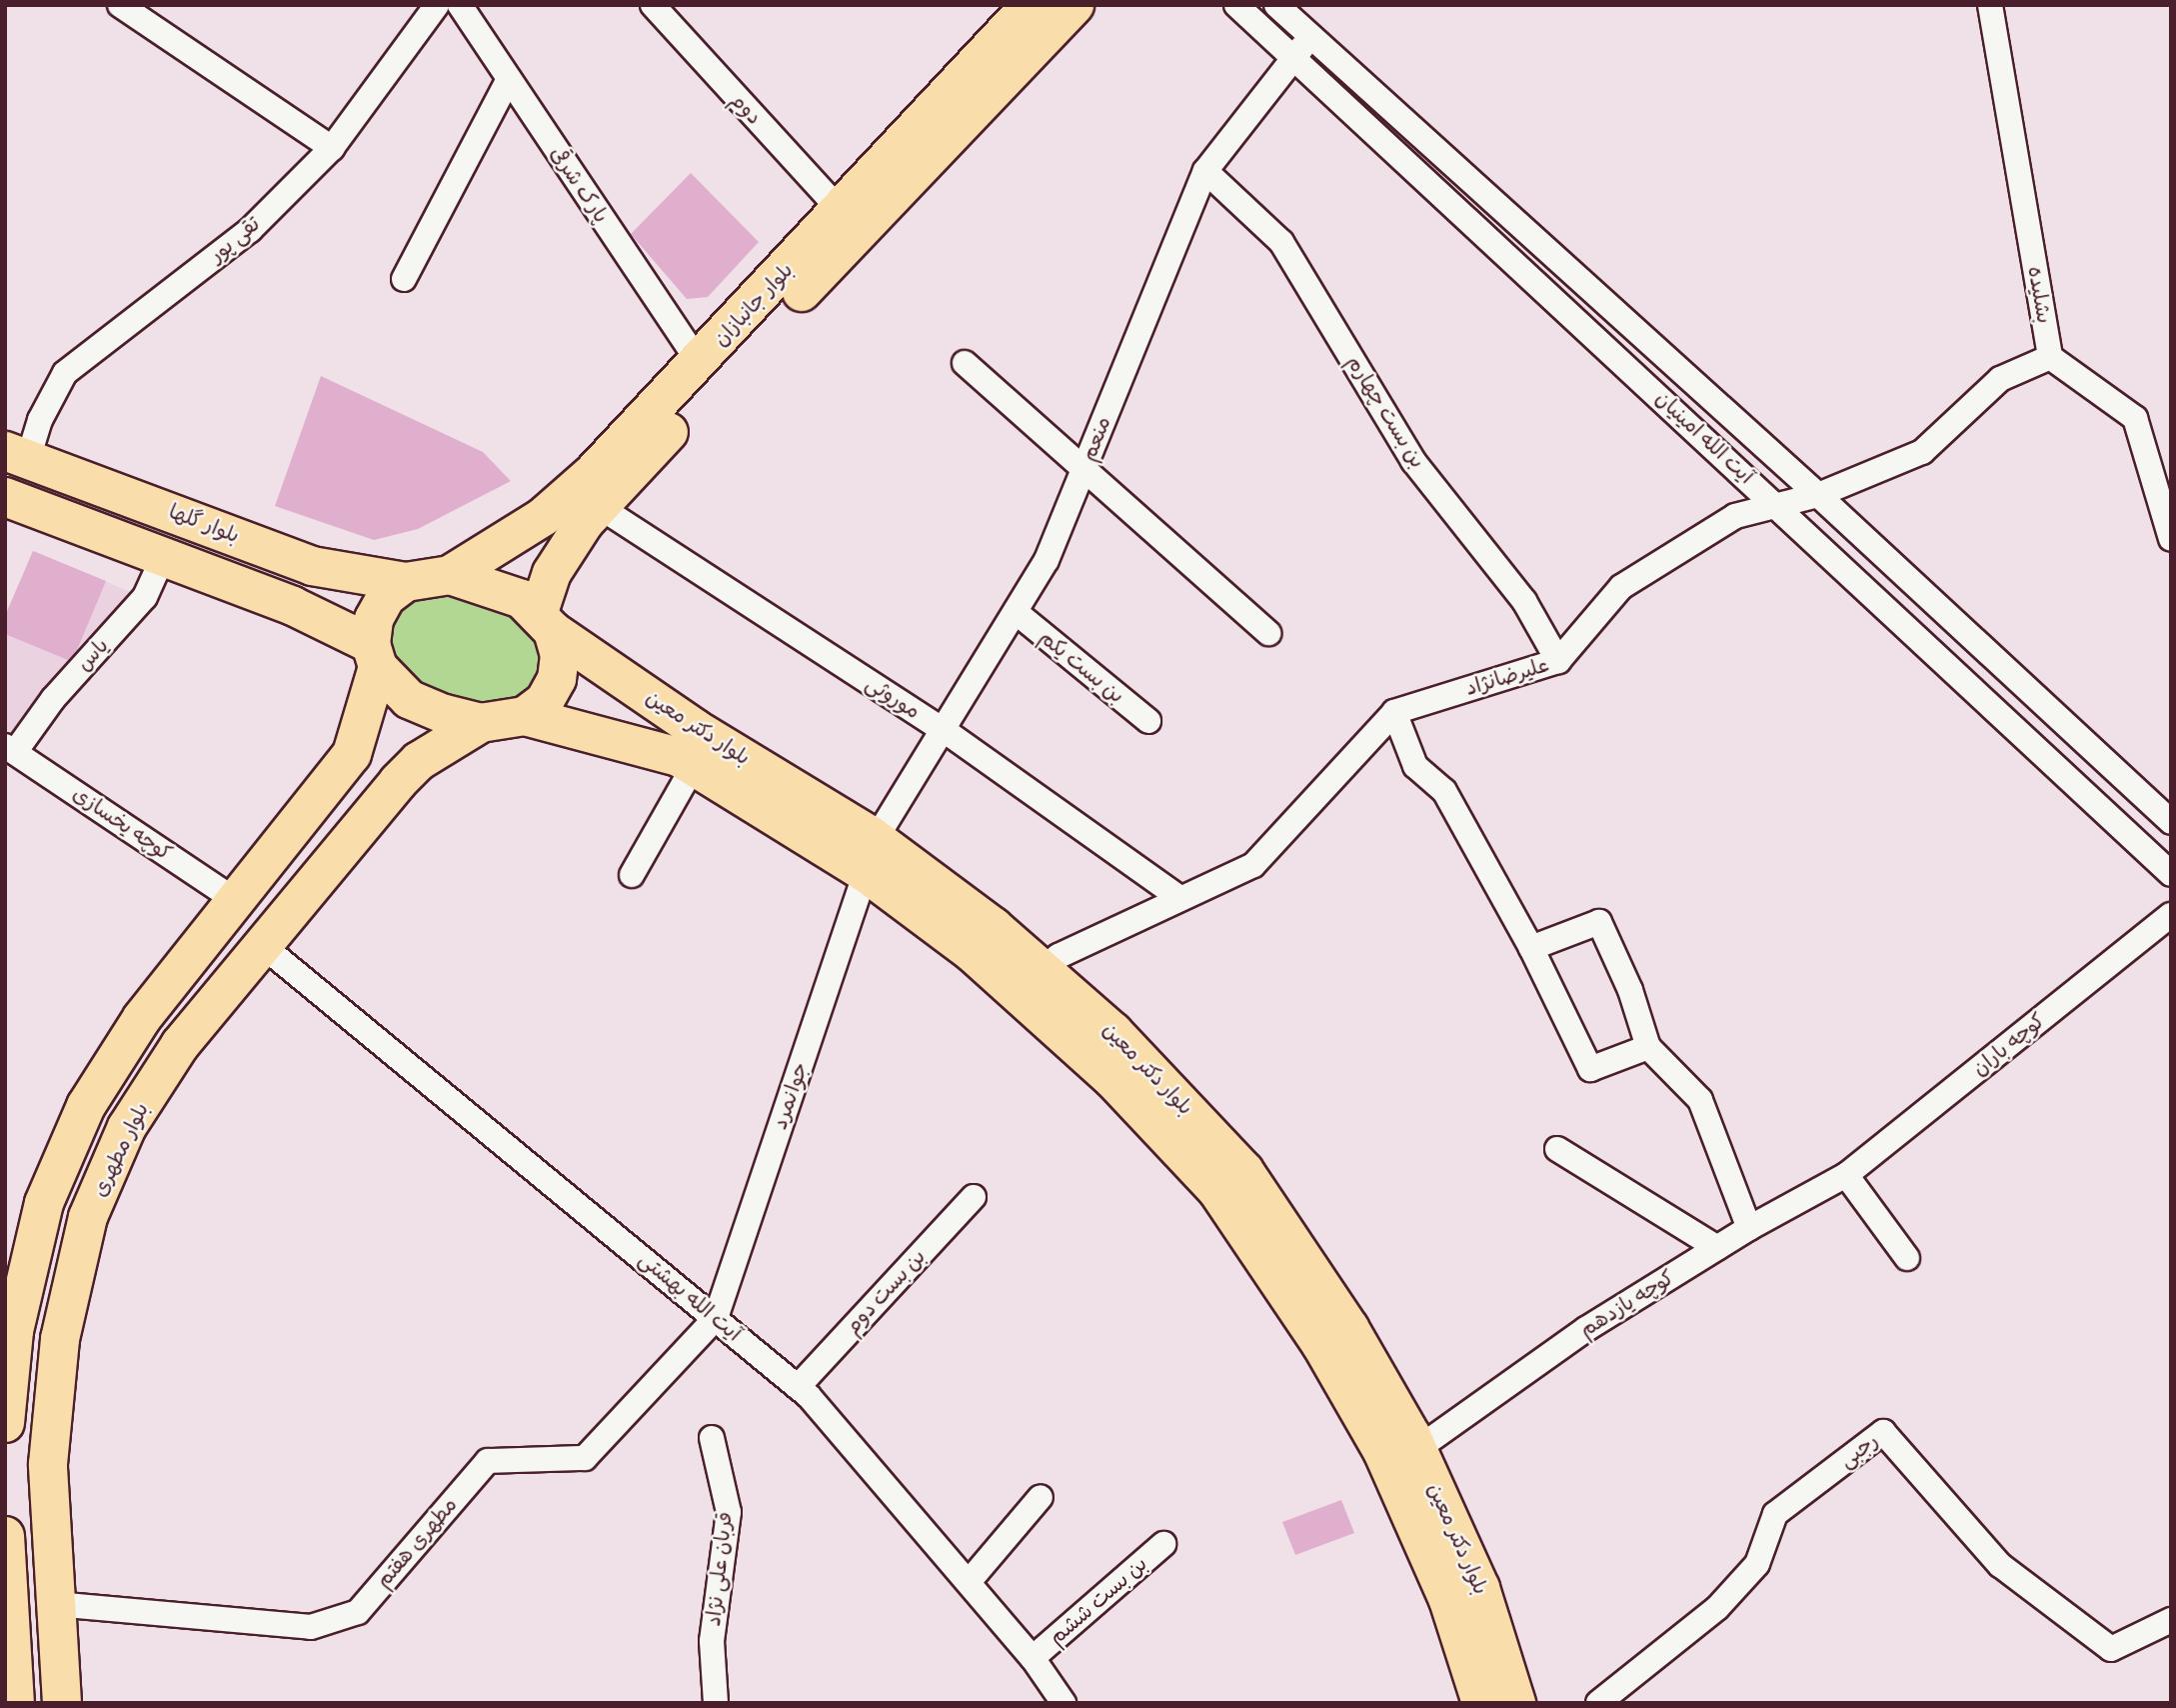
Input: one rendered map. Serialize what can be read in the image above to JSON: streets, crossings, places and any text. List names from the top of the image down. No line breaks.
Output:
{"streets":{"main road":["بلوار جانبازان","بلوار گلها","بلوار دکتر معین","بلوار مطهری"],"street":["دوم","پارک شرقی","تقی پور","بشلیده","بن بست چهارم","آیت الله امینیان","منعم","یاس","بن بست یکم","علیرضانژاد","موروثی","کوچه یخسازی","کوچه باران","جوانمرد","بن بست دوم","آیت الله بهشتی","کوچه یازدهم","رجبی","مطهری هفتم","قربان علی نژاد","بن بست ششم"]},"crossings":[["دوم","بلوار جانبازان"],["پارک شرقی","بلوار جانبازان"],["تقی پور","بلوار گلها"],["بشلیده","علیرضانژاد"],["بلوار جانبازان","بلوار گلها"],["بلوار جانبازان","موروثی"],["بلوار جانبازان","بلوار دکتر معین"],["بلوار جانبازان","بلوار مطهری"],["بن بست چهارم","منعم"],["بن بست چهارم","علیرضانژاد"],["آیت الله امینیان","منعم"],["آیت الله امینیان","علیرضانژاد"],["منعم","بن بست یکم"],["منعم","موروثی"],["منعم","بلوار دکتر معین"],["منعم","جوانمرد"],["بلوار گلها","یاس"],["بلوار گلها","بلوار دکتر معین"],["بلوار گلها","بلوار مطهری"],["یاس","کوچه یخسازی"],["بلوار دکتر معین","جوانمرد"],["بلوار دکتر معین","بلوار مطهری"],["بلوار دکتر معین","کوچه یازدهم"],["کوچه باران","کوچه یازدهم"],["جوانمرد","آیت الله بهشتی"],["جوانمرد","مطهری هفتم"],["بلوار مطهری","آیت الله بهشتی"],["بلوار مطهری","مطهری هفتم"],["بن بست دوم","آیت الله بهشتی"],["آیت الله بهشتی","مطهری هفتم"],["آیت الله بهشتی","بن بست ششم"]]}
